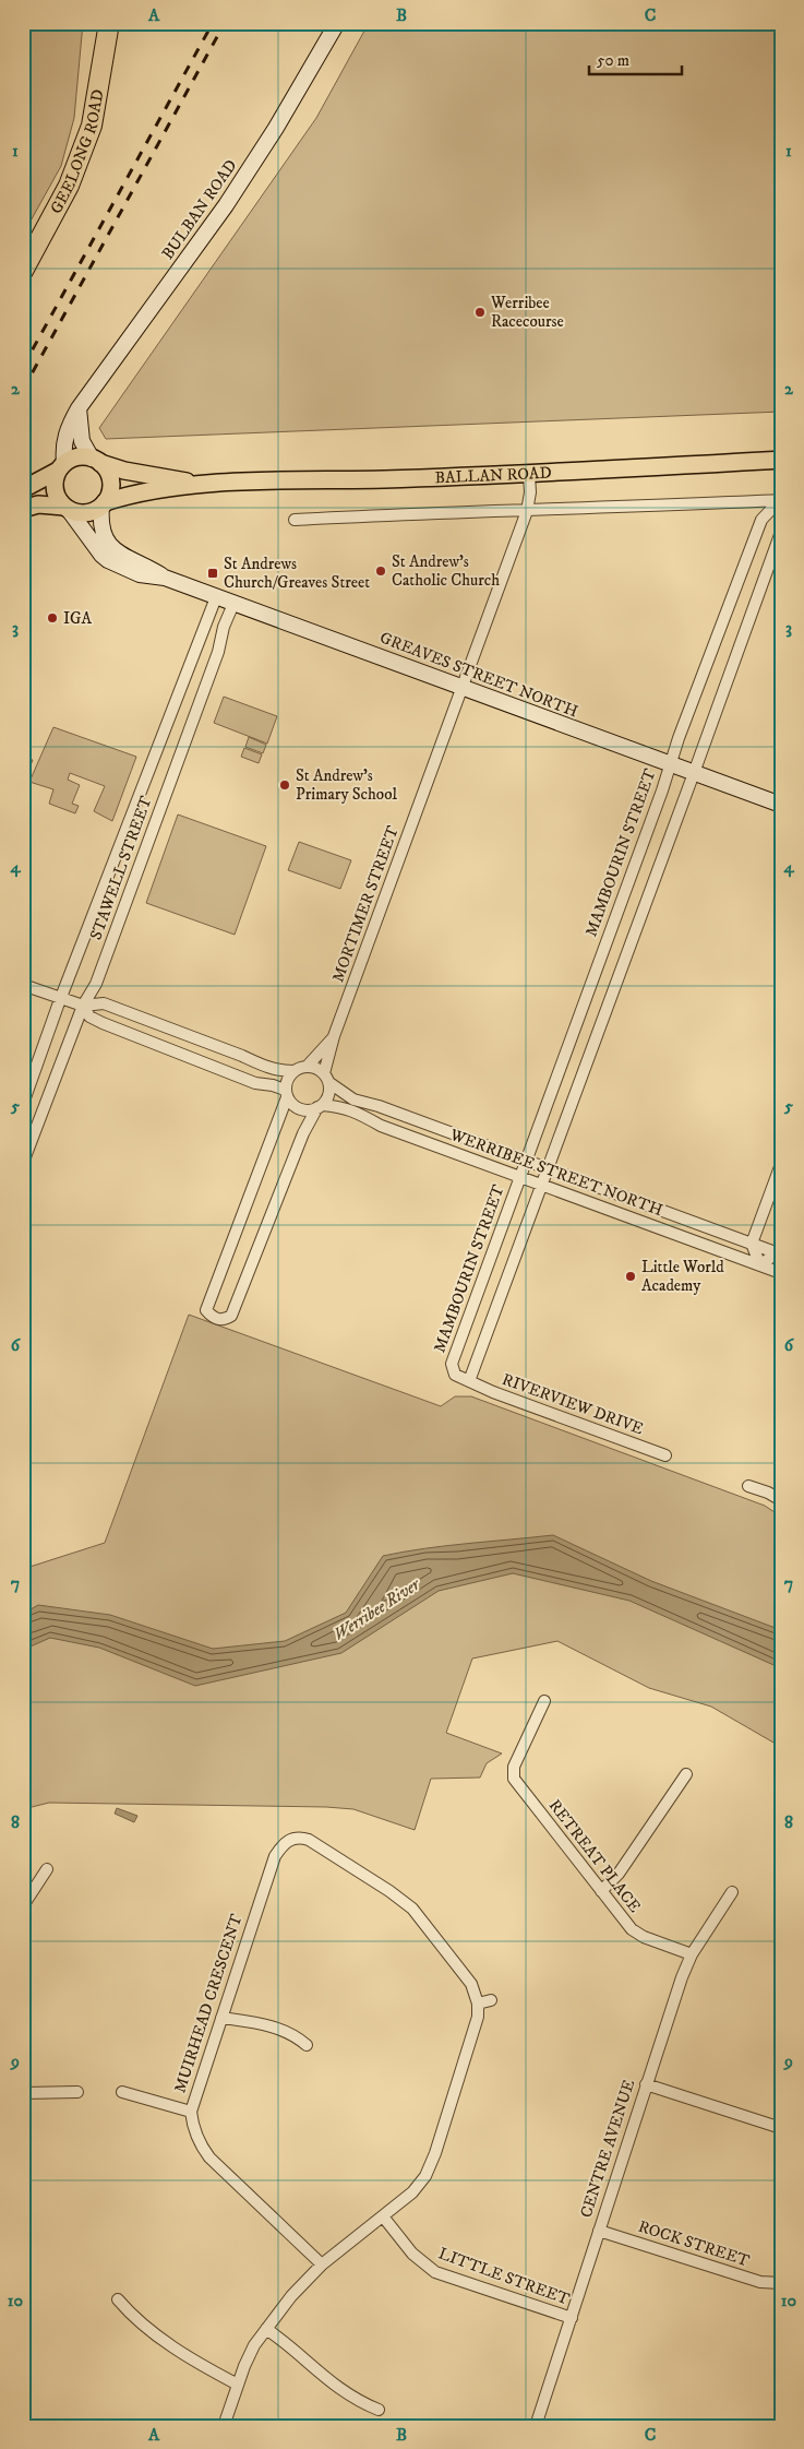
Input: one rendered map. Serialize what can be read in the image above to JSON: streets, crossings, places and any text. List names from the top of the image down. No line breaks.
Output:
{"streets":{"highway":["GEELONG ROAD"],"main road":["BALLAN ROAD"],"street":["BULBAN ROAD","GREAVES STREET NORTH","MAMBOURIN STREET","STAWELL STREET","MORTIMER STREET","WERRIBEE STREET NORTH","RIVERVIEW DRIVE","RETREAT PLACE","MUIRHEAD CRESCENT","CENTRE AVENUE","ROCK STREET","LITTLE STREET"]},"crossings":[["BULBAN ROAD","BALLAN ROAD"],["BULBAN ROAD","GREAVES STREET NORTH"],["BALLAN ROAD","GREAVES STREET NORTH"],["BALLAN ROAD","MORTIMER STREET"],["GREAVES STREET NORTH","MAMBOURIN STREET"],["GREAVES STREET NORTH","STAWELL STREET"],["GREAVES STREET NORTH","MORTIMER STREET"],["MAMBOURIN STREET","WERRIBEE STREET NORTH"],["MAMBOURIN STREET","RIVERVIEW DRIVE"],["MORTIMER STREET","WERRIBEE STREET NORTH"],["RETREAT PLACE","CENTRE AVENUE"],["CENTRE AVENUE","ROCK STREET"],["CENTRE AVENUE","LITTLE STREET"]],"water":["Werribee River"],"places":{"other":["Werribee Racecourse","St Andrew's Catholic Church","IGA","St Andrew's Primary School","Little World Academy"],"transit":["St Andrews Church/Greaves Street"]},"scale_bar":"50 m","grid":{"columns":["A","B","C"],"rows":["1","2","3","4","5","6","7","8","9","10"]}}
